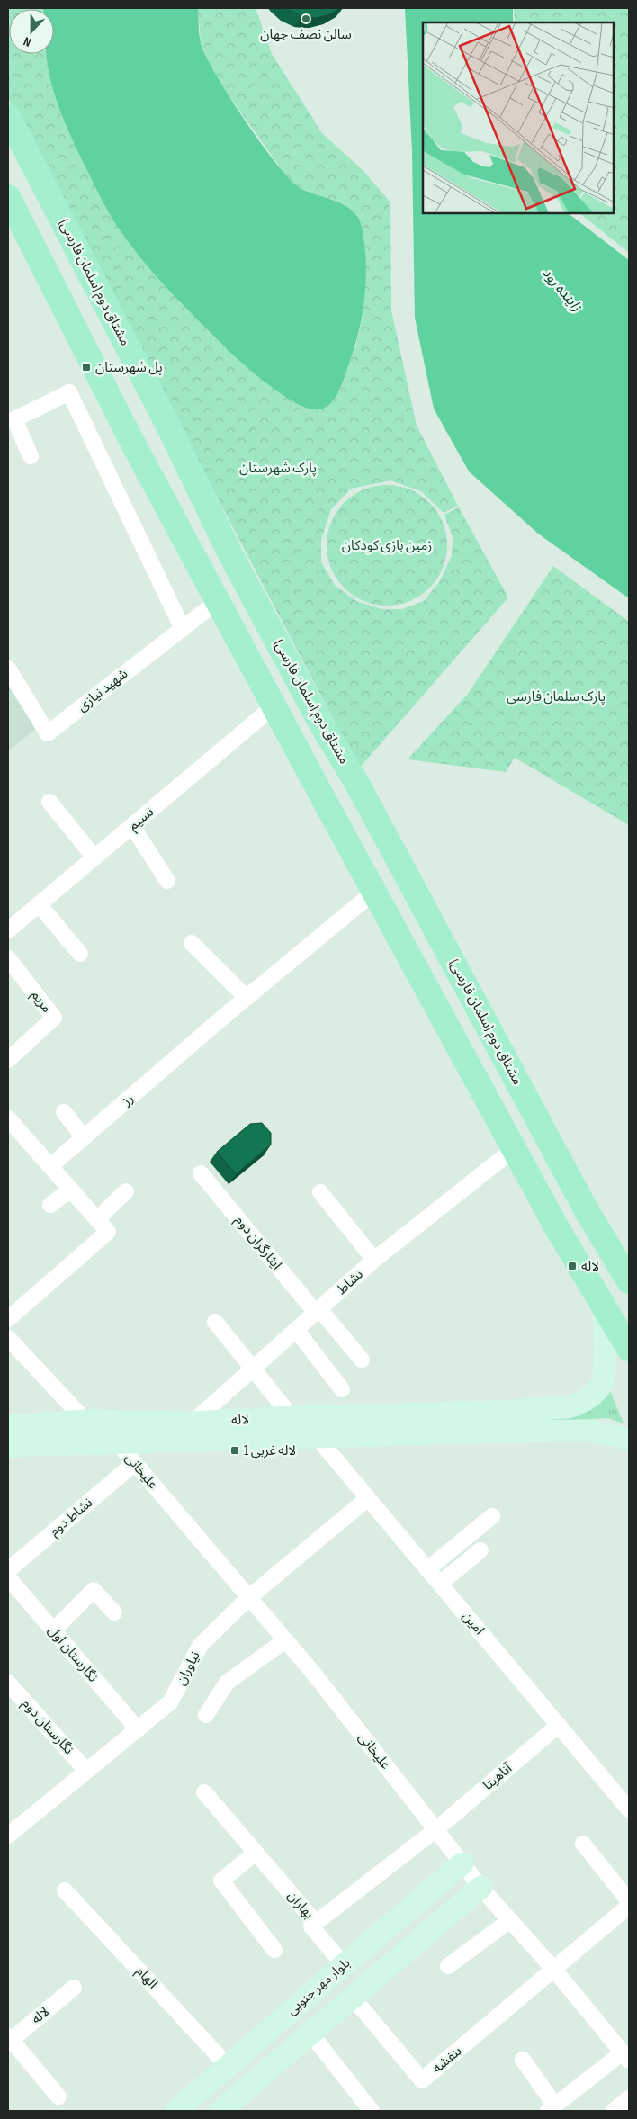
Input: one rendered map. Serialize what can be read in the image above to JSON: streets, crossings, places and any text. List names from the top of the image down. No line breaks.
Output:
{"streets":{"main road":["مشتاق دوم (سلمان فارسی)","لاله","بلوار مهر جنوبی"],"street":["شهید نیازی","نسیم","مریم","رز","ایثارگران دوم","نشاط","علیخانی","نشاط دوم","امین","نگارستان اول","نیاوران","نگارستان دوم","آناهیتا","بهاران","الهام","بنفشه"]},"crossings":[["ایثارگران دوم","نشاط"],["نشاط","لاله"],["لاله","علیخانی"],["لاله","امین"],["علیخانی","نشاط دوم"],["علیخانی","نیاوران"],["علیخانی","آناهیتا"],["علیخانی","بهاران"],["علیخانی","بلوار مهر جنوبی"],["علیخانی","بنفشه"],["امین","نیاوران"],["امین","آناهیتا"],["نگارستان اول","نیاوران"],["نیاوران","نگارستان دوم"],["آناهیتا","بهاران"],["الهام","بلوار مهر جنوبی"]],"water":["زاینده رود"],"parks":["پارک شهرستان","زمین بازی کودکان","پارک سلمان فارسی"],"places":{"other":["سالن نصف جهان"],"transit":["پل شهرستان","لاله","لاله غربی 1"]},"north":"bottom"}
